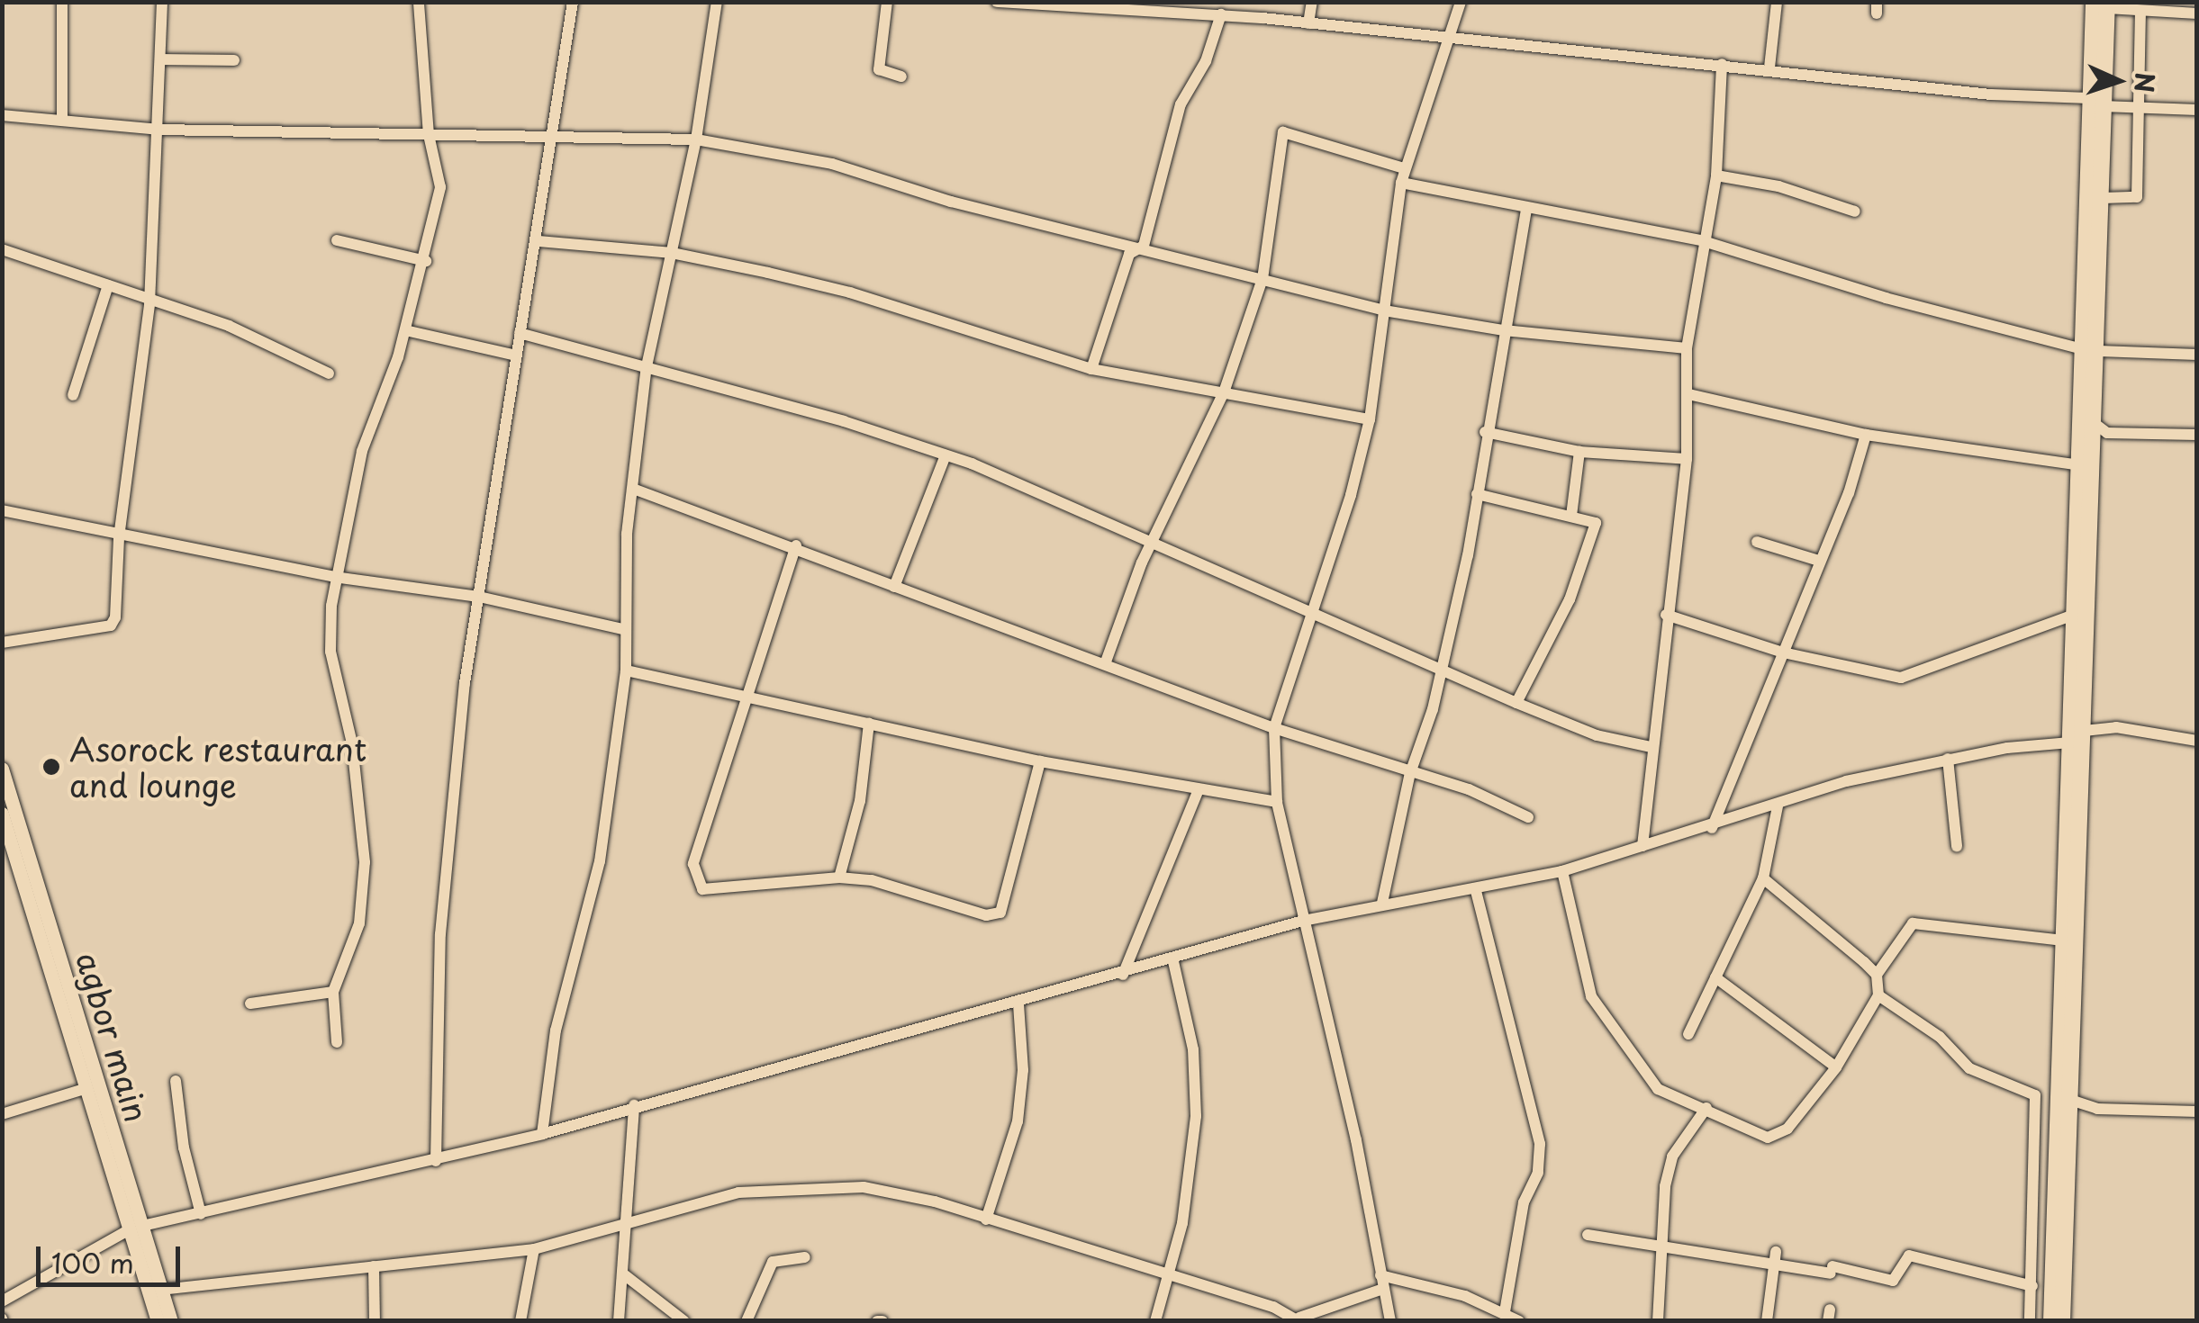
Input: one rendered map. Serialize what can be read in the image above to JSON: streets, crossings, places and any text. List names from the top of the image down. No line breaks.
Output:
{"streets":{"main road":["agbor main"]},"places":["Asorock restaurant and lounge"],"scale_bar":"100 m","north":"right"}
